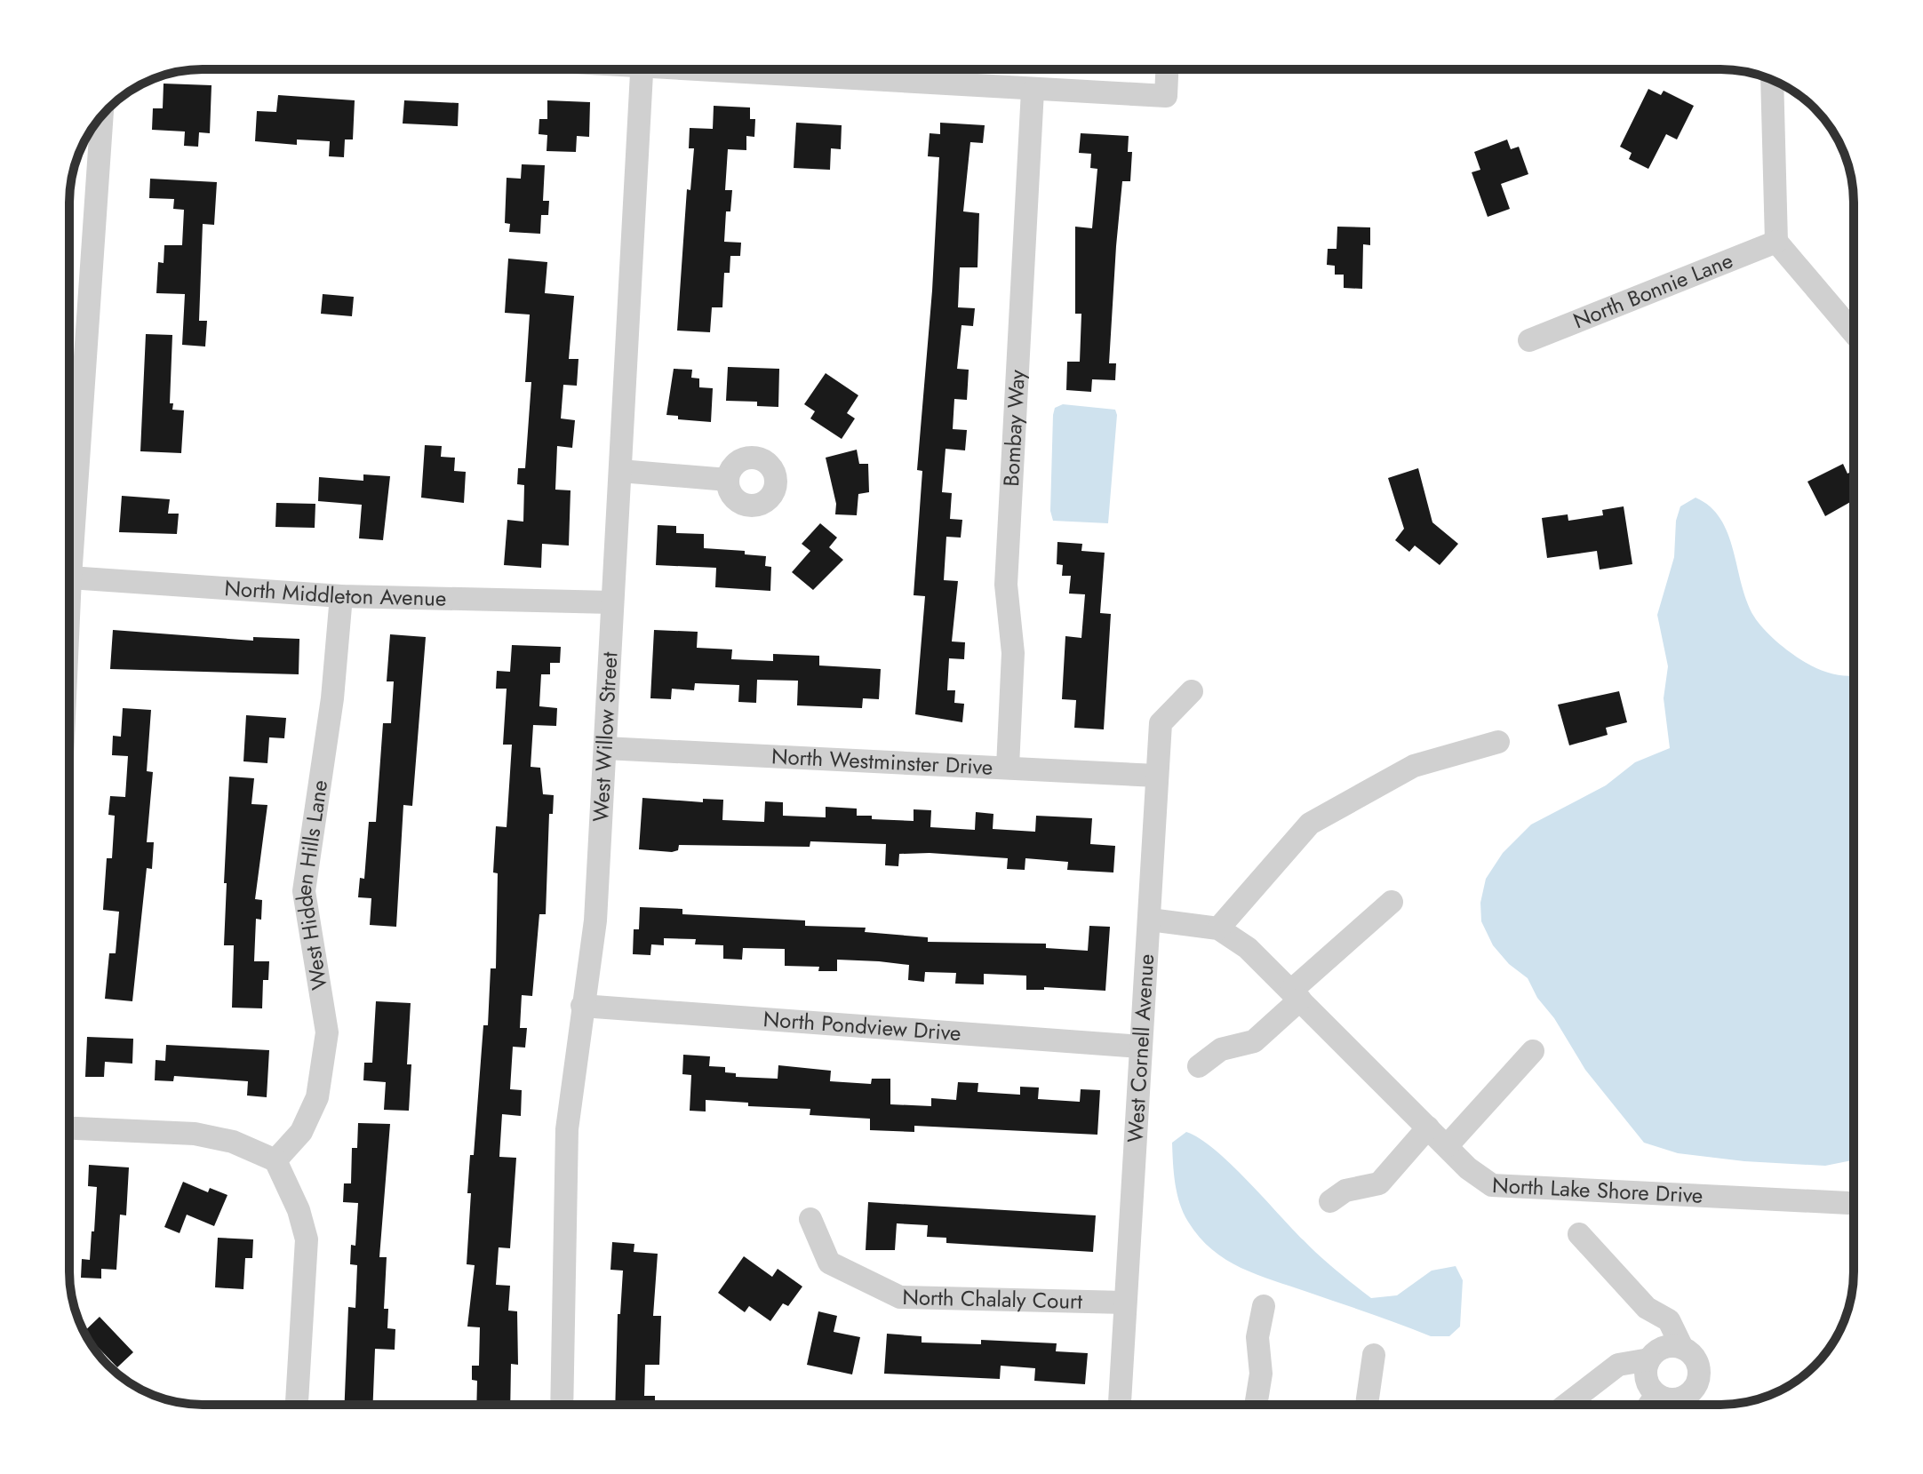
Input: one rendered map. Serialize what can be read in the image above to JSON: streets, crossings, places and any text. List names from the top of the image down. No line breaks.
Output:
{"streets":{"street":["North Bonnie Lane","Bombay Way","North Middleton Avenue","West Willow Street","North Westminster Drive","West Hidden Hills Lane","North Pondview Drive","West Cornell Avenue","North Lake Shore Drive","North Chalaly Court"]},"crossings":[["Bombay Way","North Westminster Drive"],["North Middleton Avenue","West Willow Street"],["North Middleton Avenue","West Hidden Hills Lane"],["West Willow Street","North Westminster Drive"],["West Willow Street","North Pondview Drive"],["North Westminster Drive","West Cornell Avenue"],["North Pondview Drive","West Cornell Avenue"],["West Cornell Avenue","North Lake Shore Drive"],["West Cornell Avenue","North Chalaly Court"]]}
